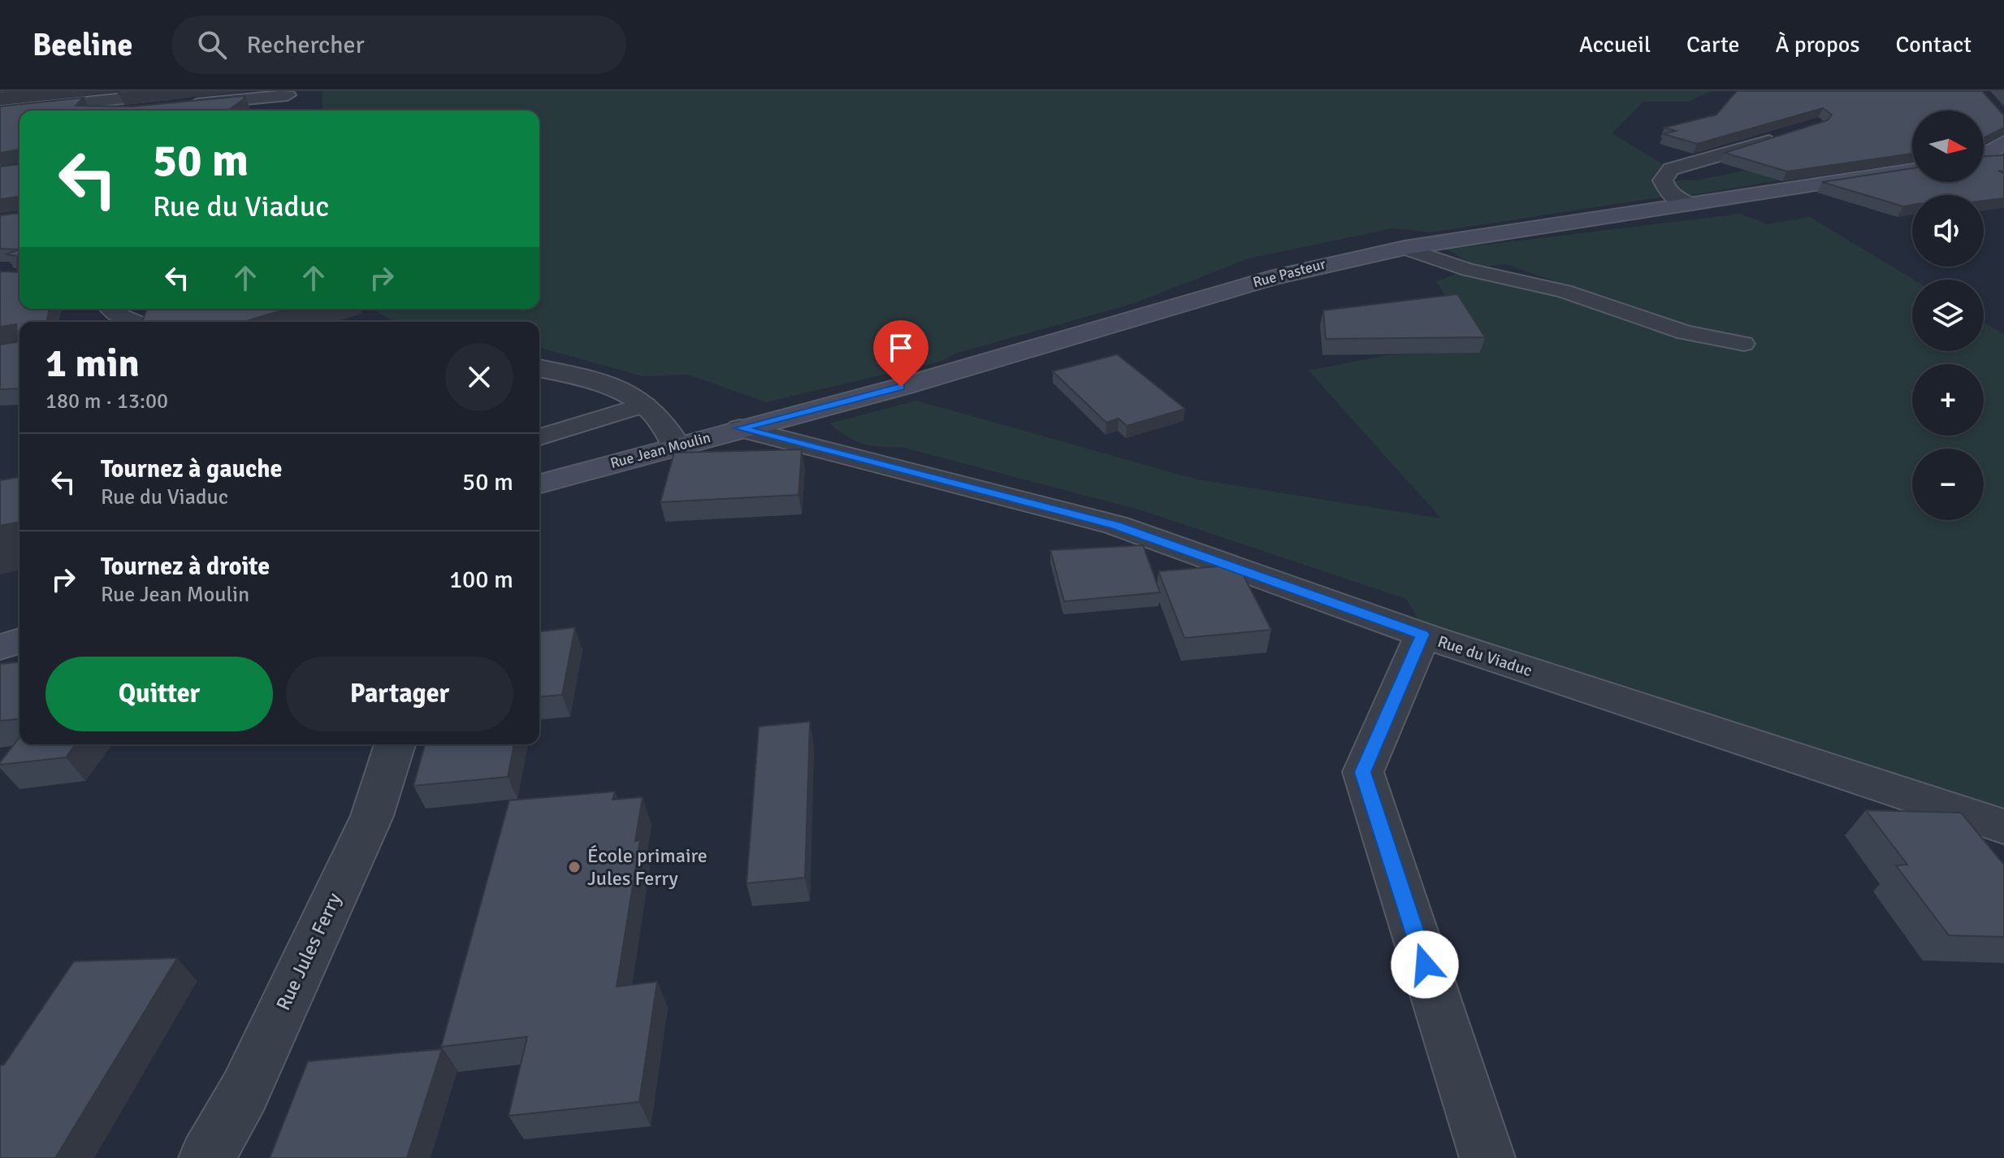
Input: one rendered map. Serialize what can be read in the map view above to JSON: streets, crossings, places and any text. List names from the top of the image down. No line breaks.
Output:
{"streets":{"main road":["Rue Pasteur","Rue Jean Moulin"],"street":["Rue du Viaduc","Rue Jules Ferry"]},"crossings":[["Rue Pasteur","Rue Jean Moulin"],["Rue Jean Moulin","Rue du Viaduc"]],"places":["École primaire Jules Ferry"],"north":"right","page":{"header":"Beeline","search":"Rechercher","nav":["Accueil","Carte","À propos","Contact"],"map_buttons":["+","−"],"turn":["50 m","Rue du Viaduc"],"heading":["1 min","180 m · 13:00"],"list":[{"name":"Tournez à gauche","note":"Rue du Viaduc","value":"50 m"},{"name":"Tournez à droite","note":"Rue Jean Moulin","value":"100 m"}],"buttons":["Quitter","Partager"]}}
